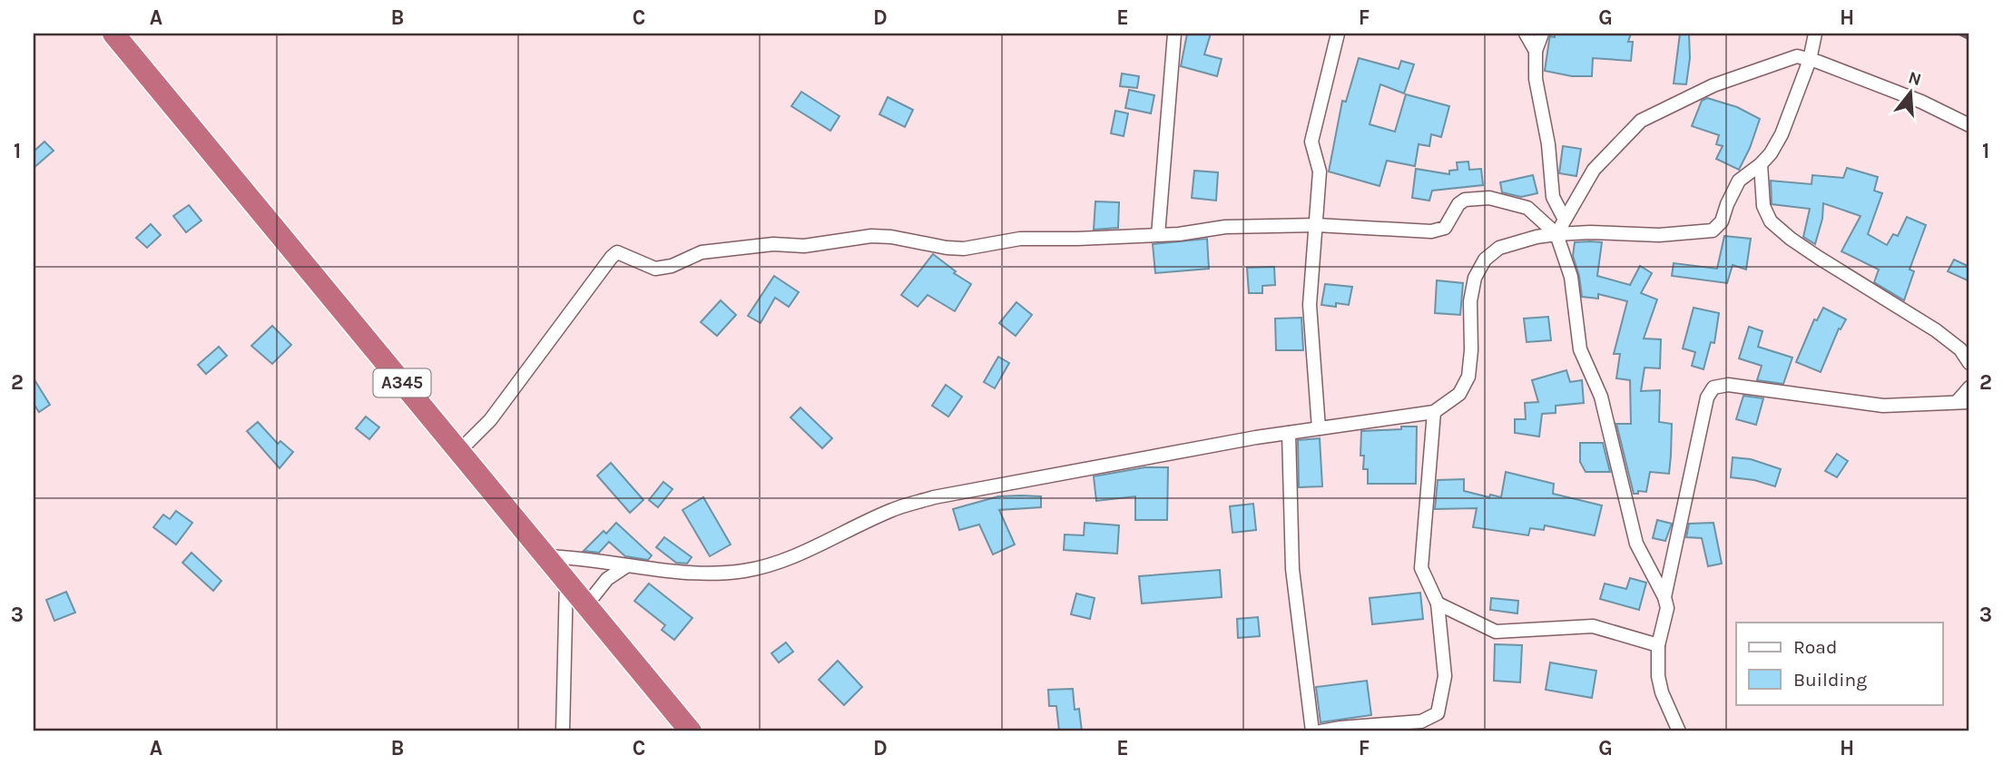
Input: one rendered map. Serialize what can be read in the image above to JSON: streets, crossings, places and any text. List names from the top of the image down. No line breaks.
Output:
{"streets":{"highway":["A345"]},"legend":["Road","Building"],"north":"top","grid":{"columns":["A","B","C","D","E","F","G","H"],"rows":["1","2","3"]}}
